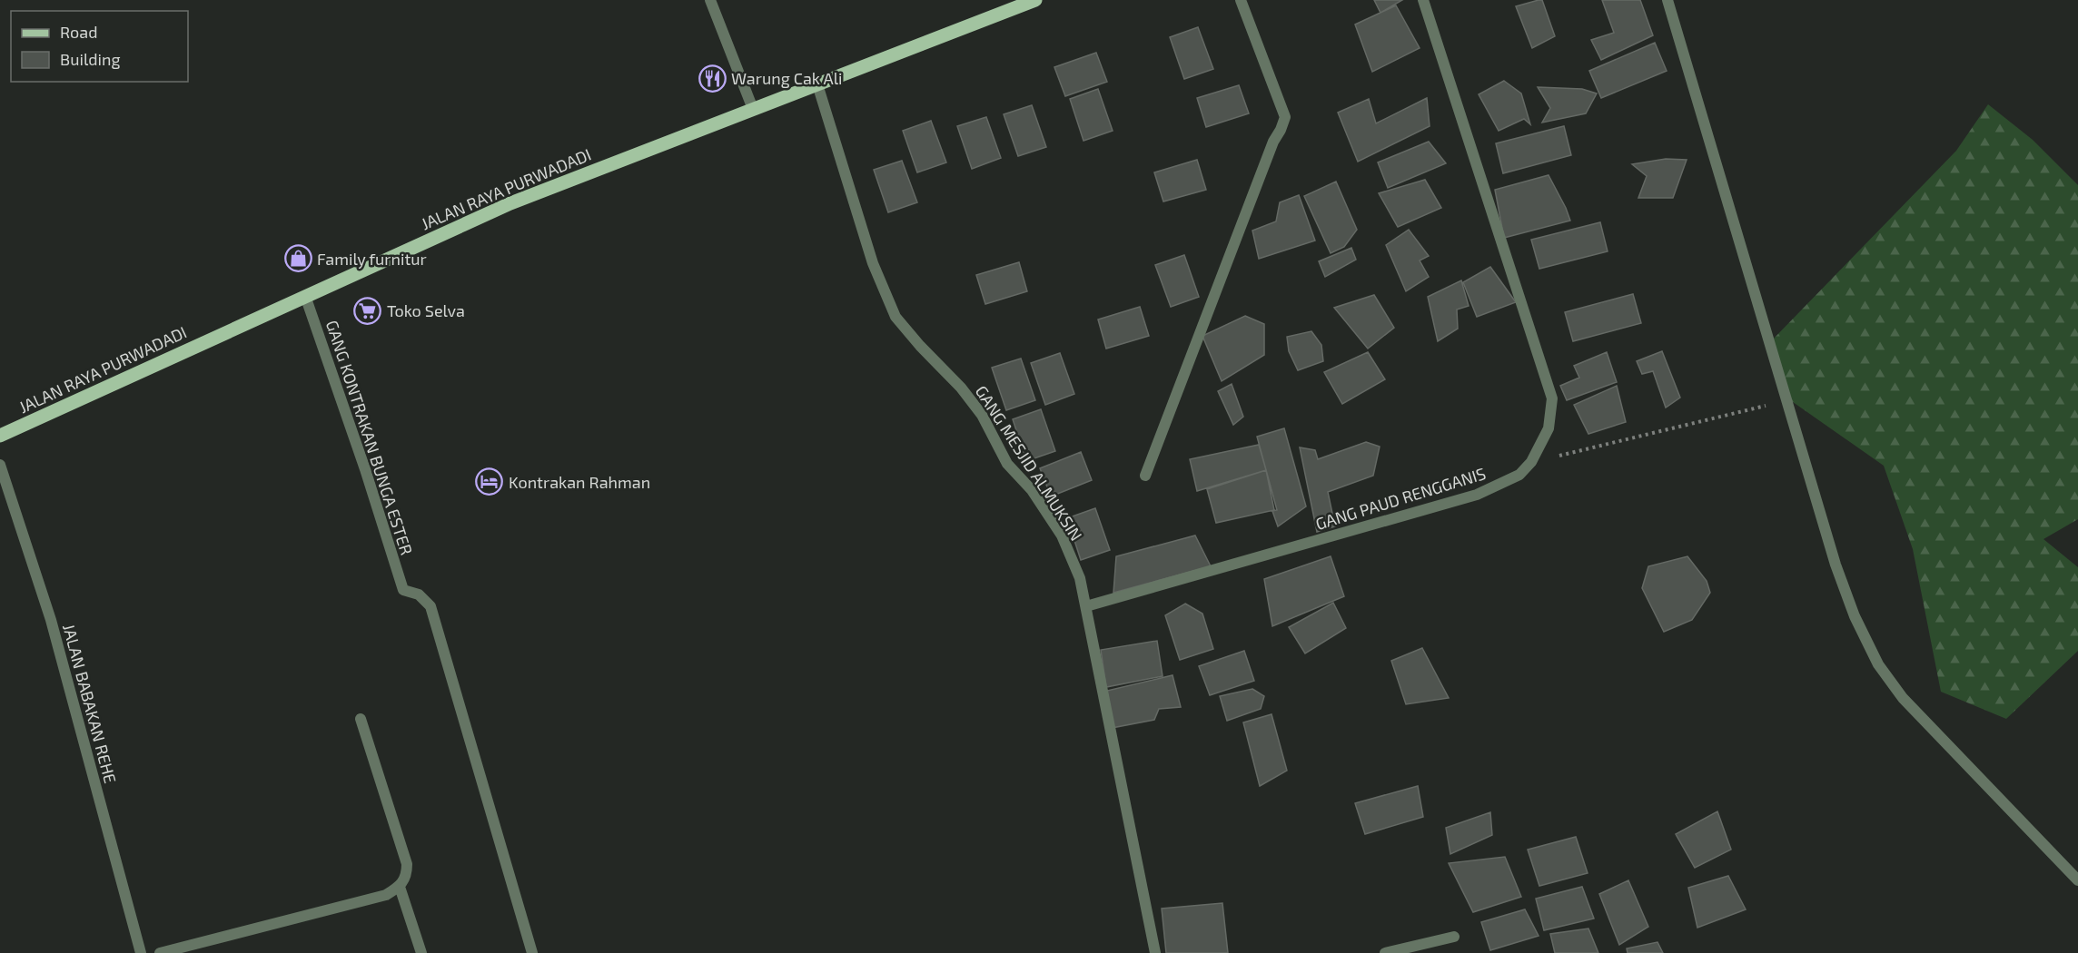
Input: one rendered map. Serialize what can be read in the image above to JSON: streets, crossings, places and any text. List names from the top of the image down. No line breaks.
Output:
{"streets":{"main road":["JALAN RAYA PURWADADI"],"street":["GANG KONTRAKAN BUNGA ESTER","GANG MESJID ALMUKSIN","GANG PAUD RENGGANIS","JALAN BABAKAN REHE"]},"crossings":[["JALAN RAYA PURWADADI","GANG KONTRAKAN BUNGA ESTER"],["JALAN RAYA PURWADADI","GANG MESJID ALMUKSIN"],["GANG MESJID ALMUKSIN","GANG PAUD RENGGANIS"]],"places":{"restaurant":["Warung Cak Ali"],"shop":["Family furnitur"],"supermarket":["Toko Selva"],"hotel":["Kontrakan Rahman"]},"legend":["Road","Building"]}
